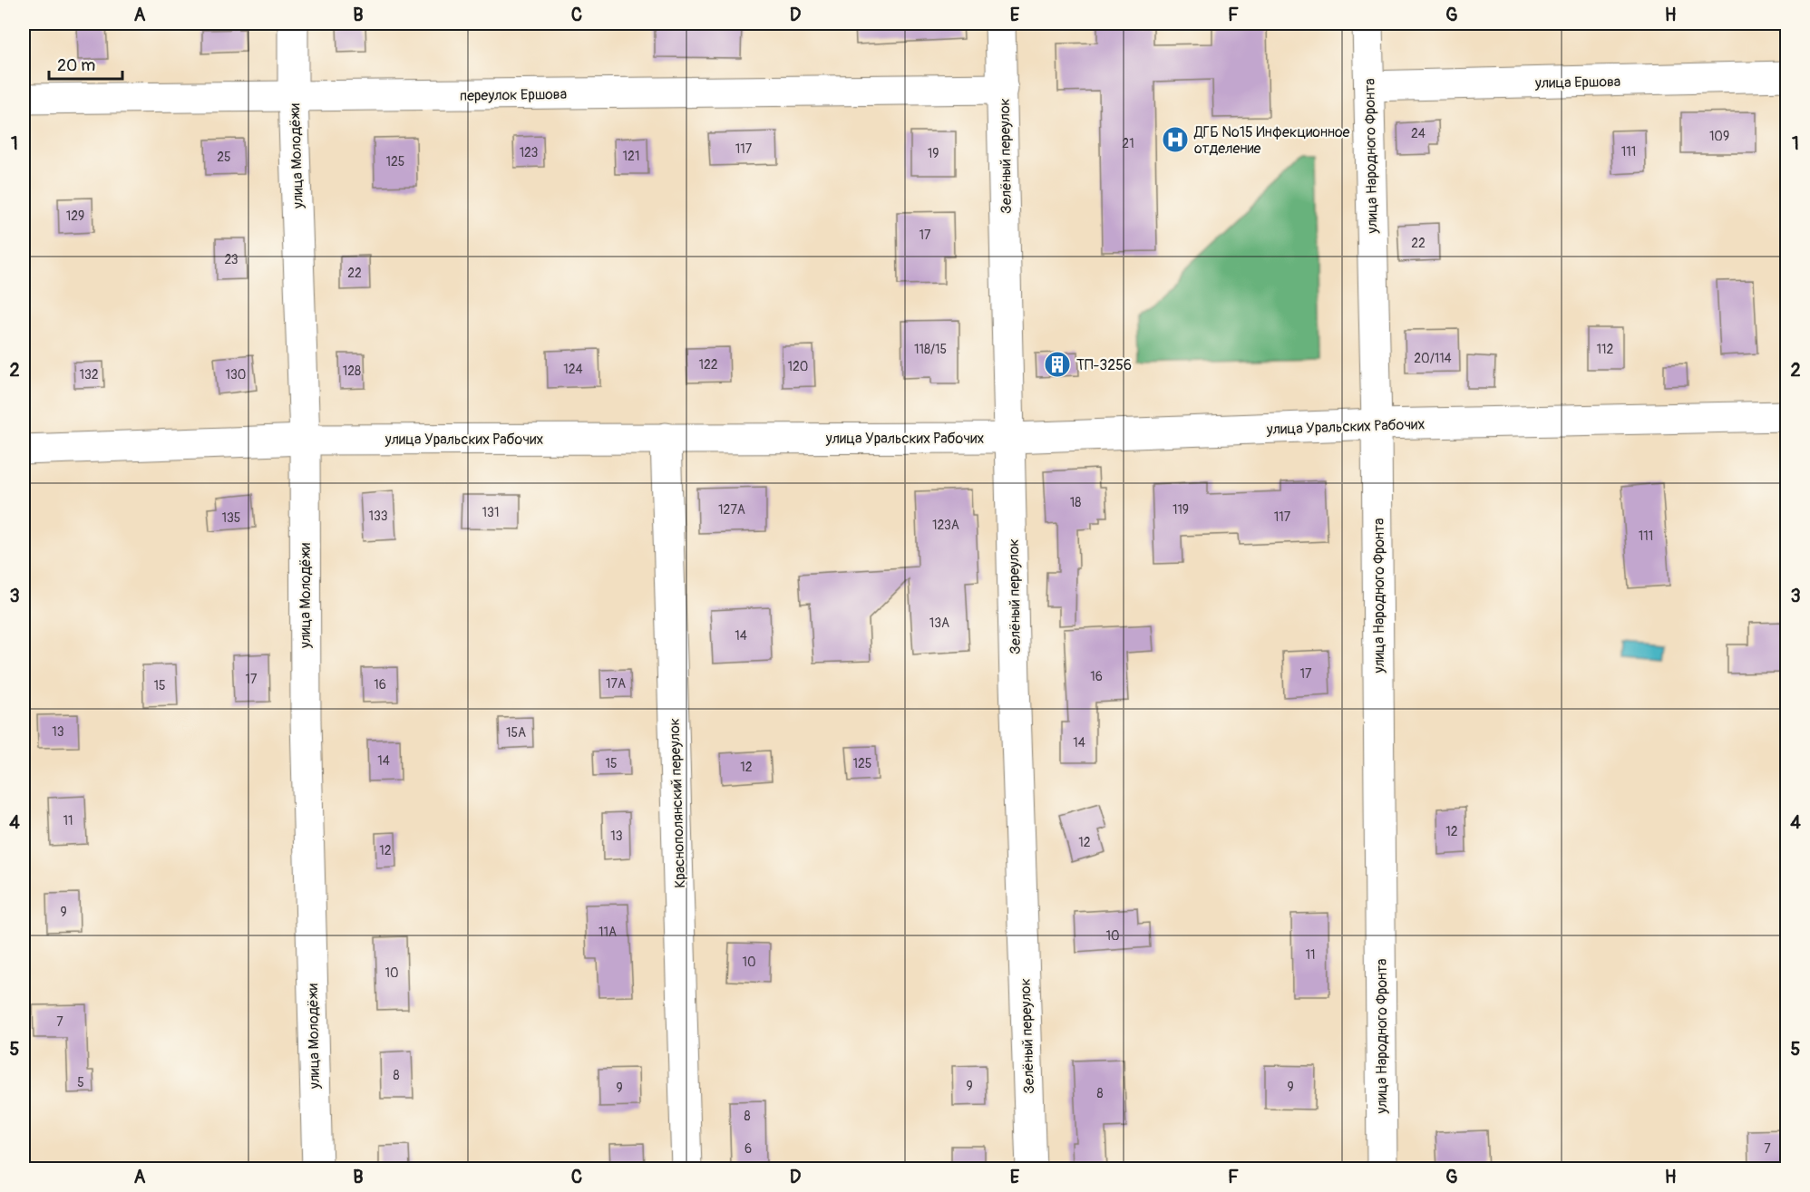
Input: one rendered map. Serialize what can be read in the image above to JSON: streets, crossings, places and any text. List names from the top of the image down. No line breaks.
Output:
{"streets":{"street":["улица Ершова","переулок Ершова","улица Молодёжи","Зелёный переулок","улица Народного Фронта","улица Уральских Рабочих","Краснополянский переулок"]},"crossings":[["улица Ершова","улица Народного Фронта"],["переулок Ершова","улица Молодёжи"],["переулок Ершова","Зелёный переулок"],["улица Молодёжи","улица Уральских Рабочих"],["Зелёный переулок","улица Уральских Рабочих"],["улица Народного Фронта","улица Уральских Рабочих"],["улица Уральских Рабочих","Краснополянский переулок"]],"places":{"hospital":["ДГБ №15 Инфекционное отделение"],"building":["ТП-3256"]},"house_numbers":["24","109","21","117","111","123","19","121","25","125","129","17","22","23","22","118/15","112","20/114","122","120","124","128","132","130","18","127А","119","131","133","117","135","123А","111","13А","14","17","16","17","17А","16","15","13","15А","14","14","15","125","12","11","12","13","12","12","9","11А","10","11","10","10","7","8","5","9","9","9","8","8","6","7"],"scale_bar":"20 m","grid":{"columns":["A","B","C","D","E","F","G","H"],"rows":["1","2","3","4","5"]}}
